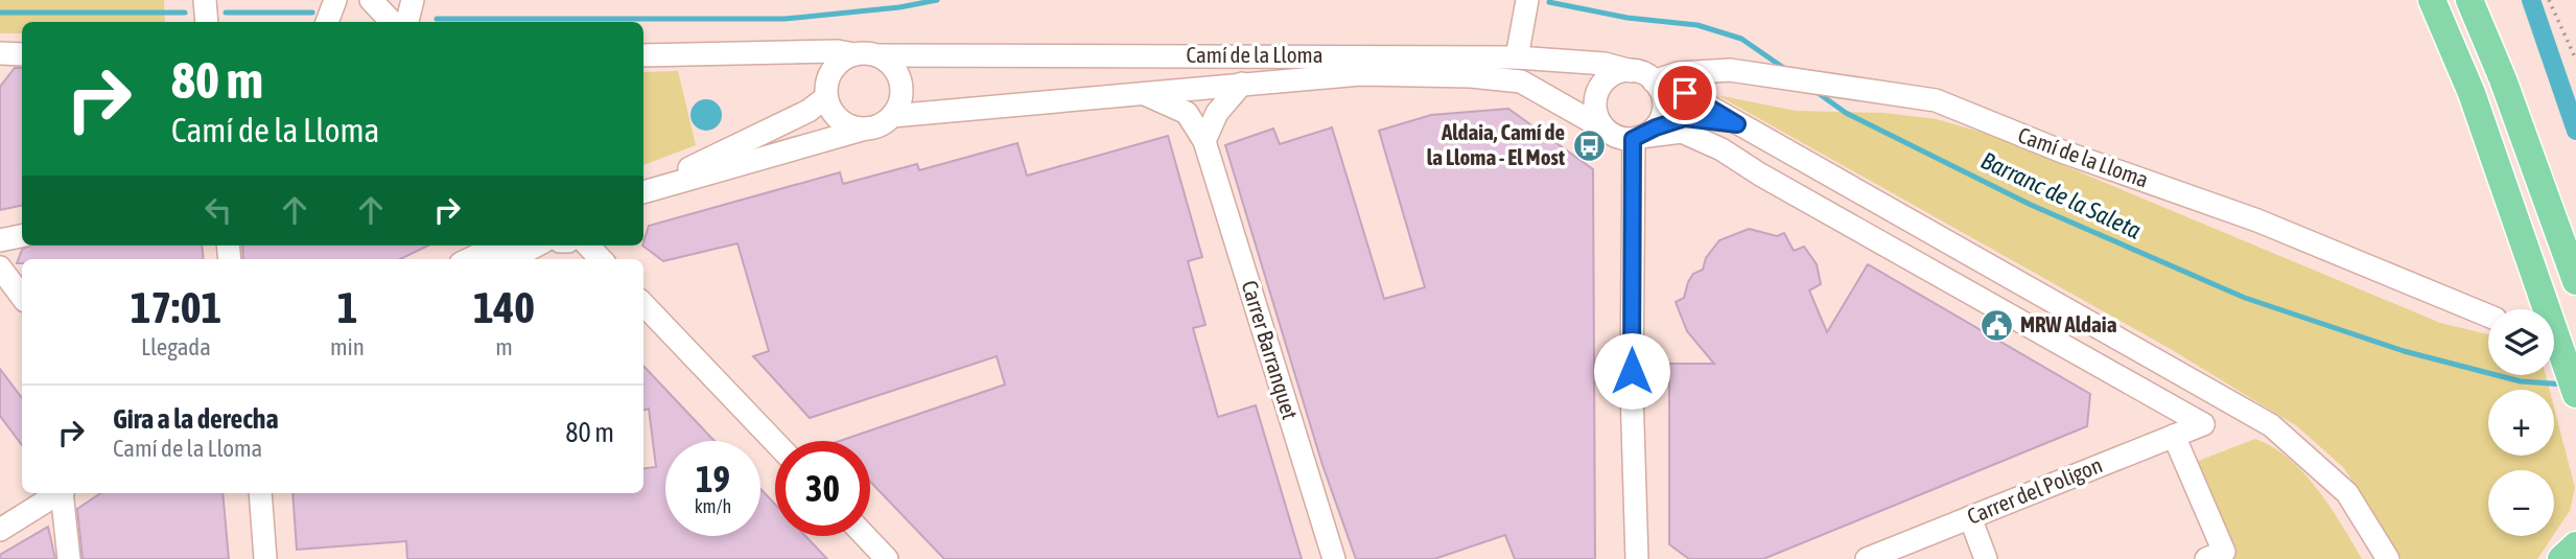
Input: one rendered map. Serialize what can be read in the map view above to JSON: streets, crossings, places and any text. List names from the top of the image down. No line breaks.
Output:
{"streets":{"street":["Camí de la Lloma","Carrer Barranquet","Carrer del Poligon"]},"crossings":[["Camí de la Lloma","Carrer Barranquet"],["Camí de la Lloma","Carrer del Poligon"]],"water":["Barranc de la Saleta"],"places":{"bus stop":["Aldaia, Camí de la Lloma - El Most"],"public building":["MRW Aldaia"]},"page":{"turn":["80 m","Camí de la Lloma"],"eta":["17:01","Llegada","1","min","140","m"],"map_buttons":["+","−"],"list":[{"name":"Gira a la derecha","note":"Camí de la Lloma","value":"80 m"}],"speed":"19 km/h","limit":"30"}}
